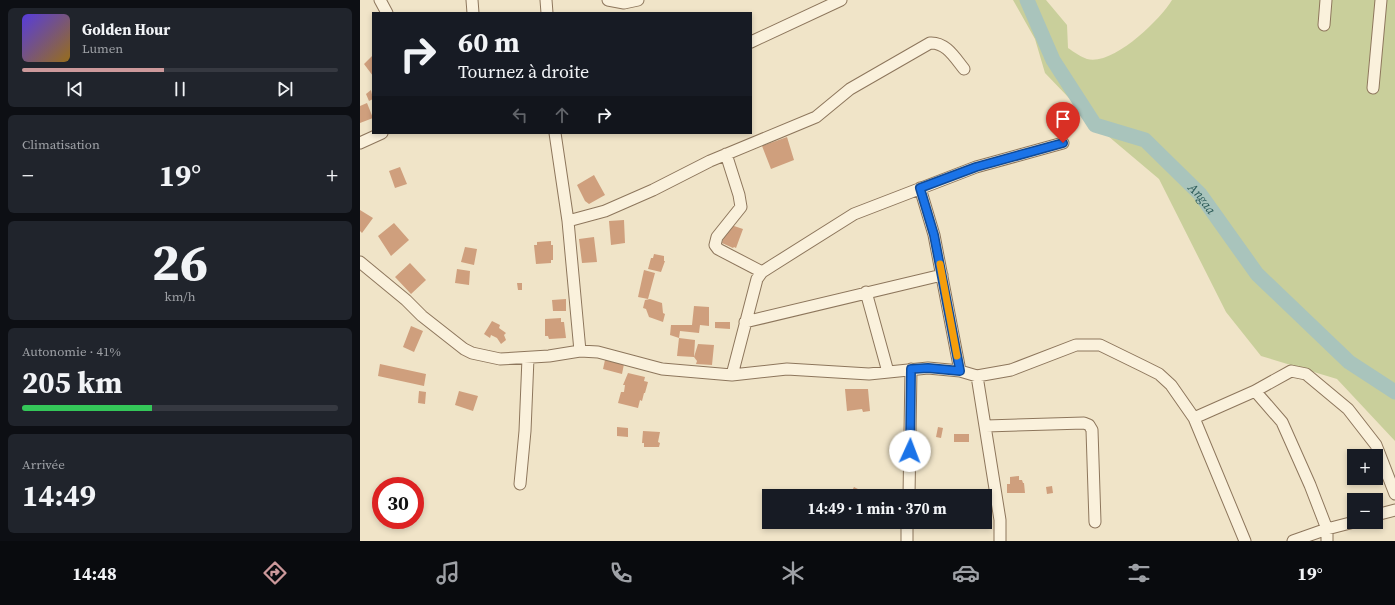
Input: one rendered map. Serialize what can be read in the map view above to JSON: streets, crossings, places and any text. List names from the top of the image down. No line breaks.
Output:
{"water":["Angaa"],"page":{"turn":["60 m","Tournez à droite"],"song":["Golden Hour","Lumen"],"tile":["Climatisation",["26","km/h"],["Autonomie · 41%","205 km"],["Arrivée","14:49"]],"heat":["−","19°","+"],"map_buttons":["+","−"],"limit":"30","trip":"14:49 · 1 min · 370 m","tabs":["14:48","19°"]}}
